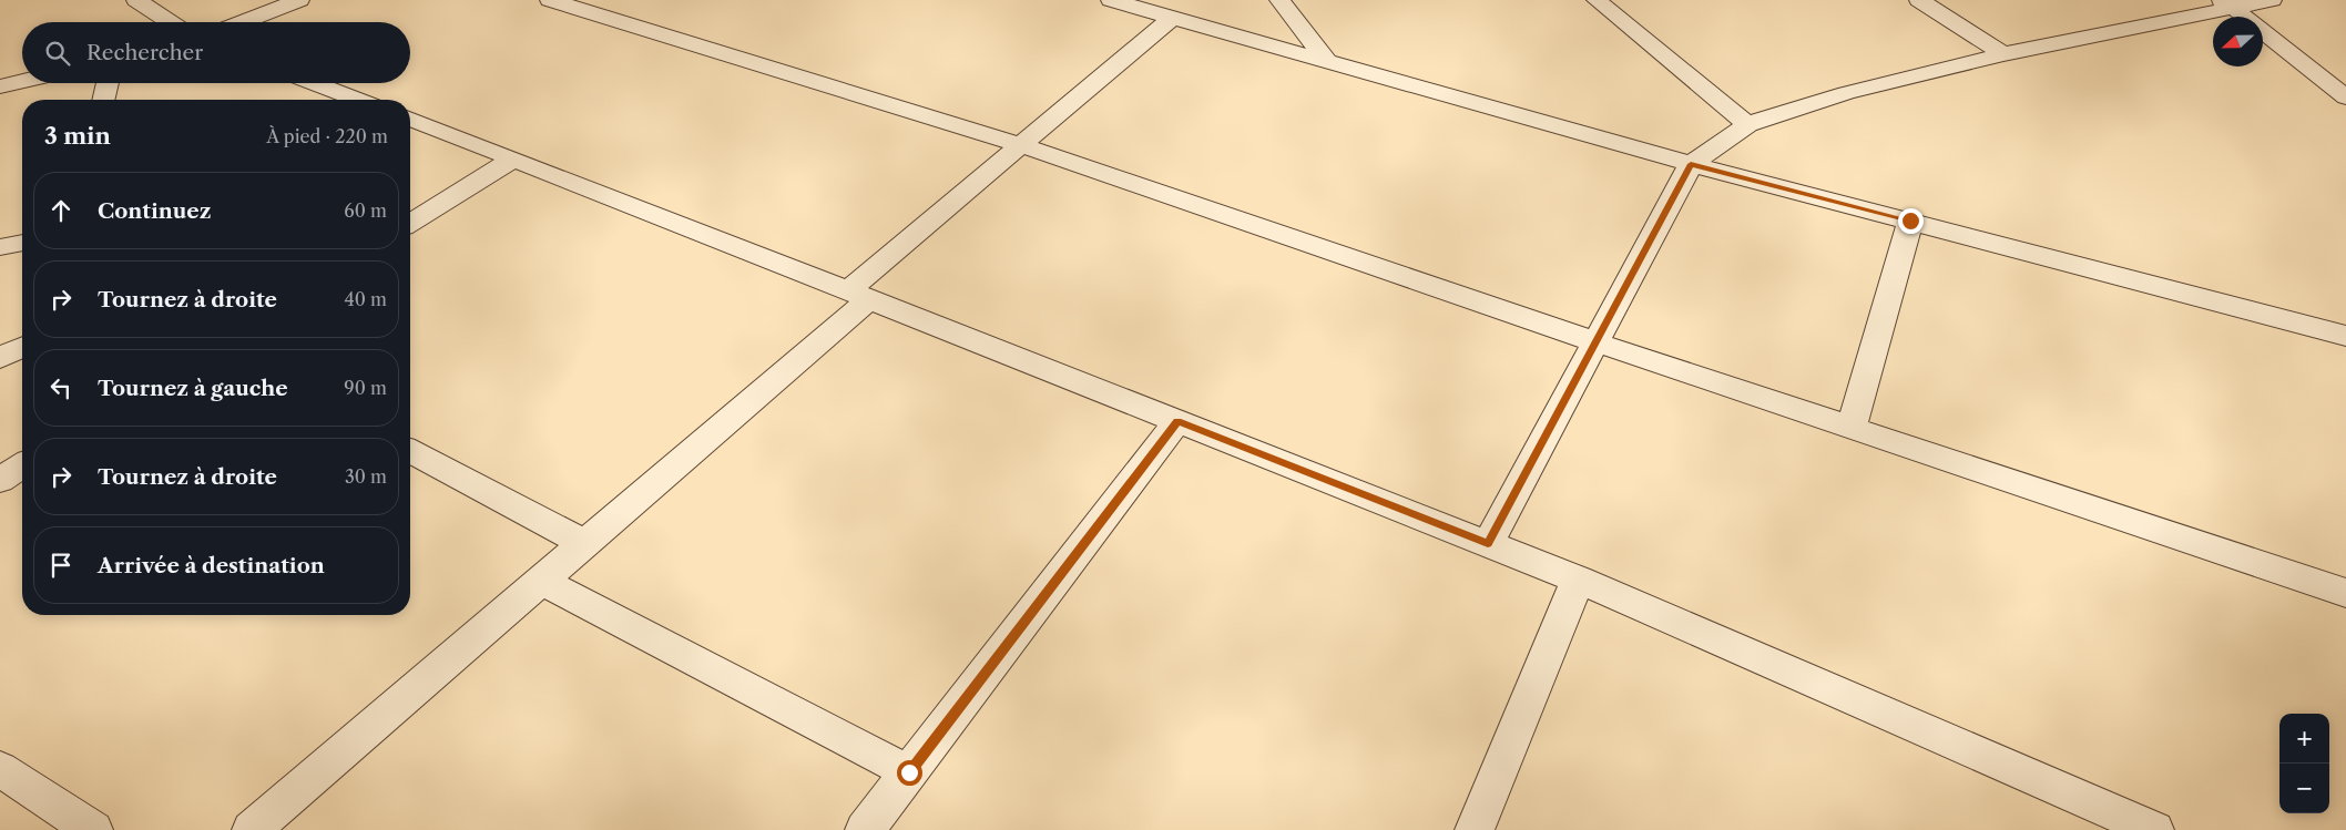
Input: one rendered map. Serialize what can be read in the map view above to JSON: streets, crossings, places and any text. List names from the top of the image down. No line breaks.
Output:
{"north":"left","page":{"search":"Rechercher","heading":["3 min","À pied · 220 m"],"list":[["Continuez","60 m"],["Tournez à droite","40 m"],["Tournez à gauche","90 m"],["Tournez à droite","30 m"],"Arrivée à destination"],"map_buttons":["+","−"]}}
